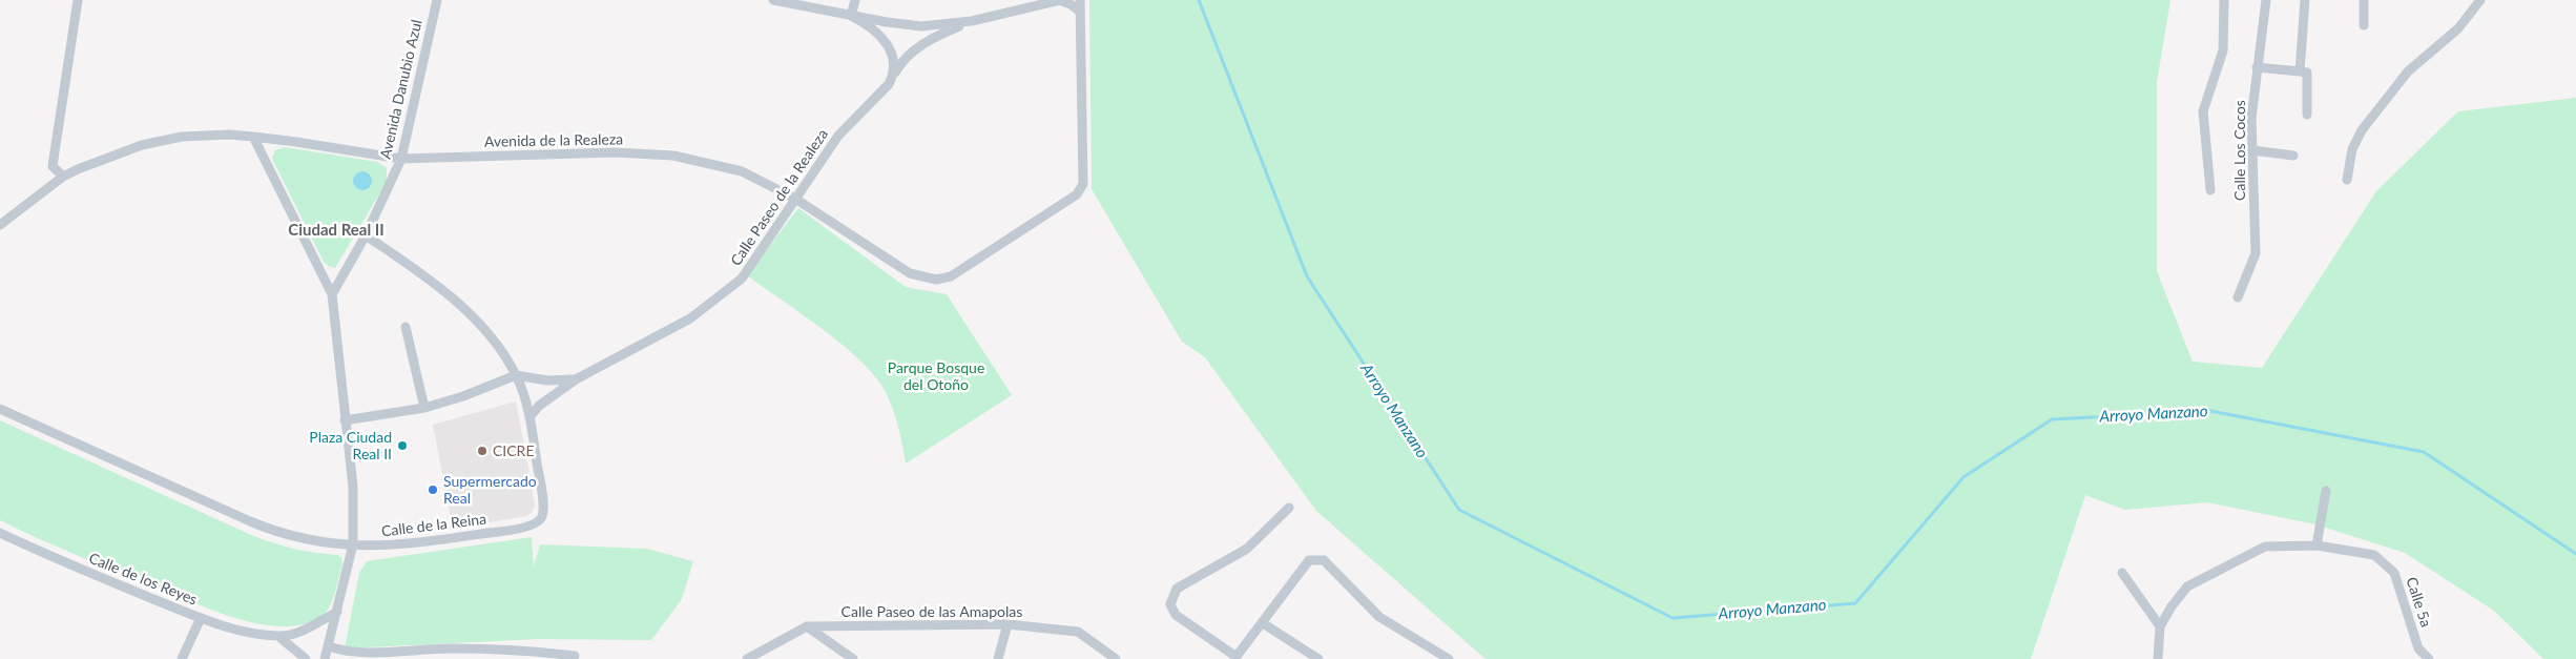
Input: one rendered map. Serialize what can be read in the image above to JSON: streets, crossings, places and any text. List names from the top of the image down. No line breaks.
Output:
{"streets":{"street":["Avenida Danubio Azul","Avenida de la Realeza","Calle Los Cocos","Calle Paseo de la Realeza","Calle de la Reina","Calle de los Reyes","Calle 5a","Calle Paseo de las Amapolas"]},"crossings":[["Avenida Danubio Azul","Avenida de la Realeza"],["Avenida Danubio Azul","Calle de la Reina"],["Avenida de la Realeza","Calle Paseo de la Realeza"],["Calle Paseo de la Realeza","Calle de la Reina"]],"districts":["Ciudad Real II"],"water":["Arroyo Manzano"],"parks":["Parque Bosque del Otoño"],"places":["Plaza Ciudad Real II","CICRE","Supermercado Real"]}
